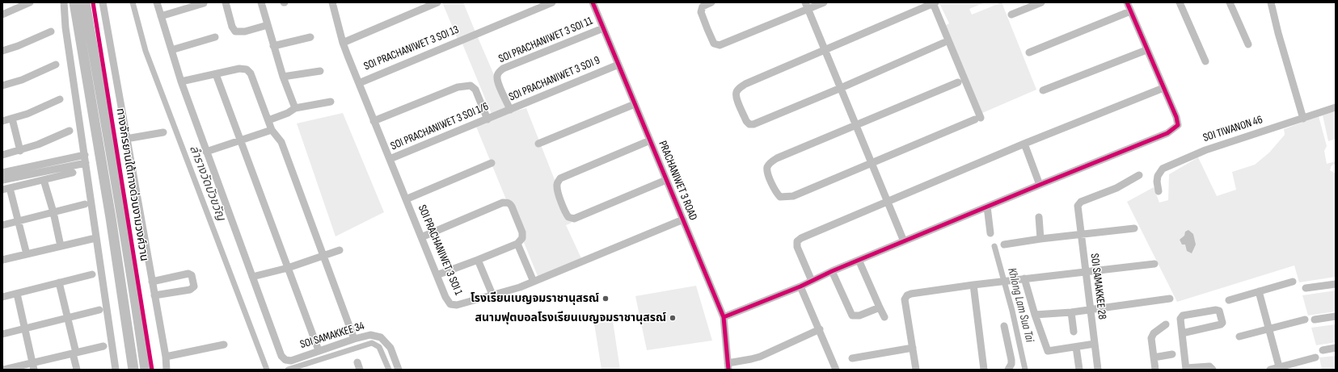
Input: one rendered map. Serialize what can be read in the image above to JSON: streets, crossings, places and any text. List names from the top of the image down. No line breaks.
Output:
{"streets":{"street":["SOI PRACHANIWET 3 SOI 11","SOI PRACHANIWET 3 SOI 13","SOI PRACHANIWET 3 SOI 9","SOI PRACHANIWET 3 SOI 1/6","SOI TIWANON 46","PRACHANIWET 3 ROAD","SOI PRACHANIWET 3 SOI 1","SOI SAMAKKEE 28","SOI SAMAKKEE 34"],"cycle path":["ทางจักรยานใต้ทางด่วนงามวงศ์วาน"]},"crossings":[["SOI PRACHANIWET 3 SOI 11","SOI PRACHANIWET 3 SOI 9"],["SOI PRACHANIWET 3 SOI 11","PRACHANIWET 3 ROAD"],["SOI PRACHANIWET 3 SOI 13","SOI PRACHANIWET 3 SOI 1"],["SOI PRACHANIWET 3 SOI 9","SOI PRACHANIWET 3 SOI 1/6"],["SOI PRACHANIWET 3 SOI 9","PRACHANIWET 3 ROAD"],["SOI PRACHANIWET 3 SOI 1/6","SOI PRACHANIWET 3 SOI 1"],["PRACHANIWET 3 ROAD","SOI PRACHANIWET 3 SOI 1"]],"water":["ลำรางวัดบัวขวัญ","Khlong Lam Sua Tai"],"places":["โรงเรียนเบญจมราชานุสรณ์","สนามฟุตบอลโรงเรียนเบญจมราชานุสรณ์"]}
